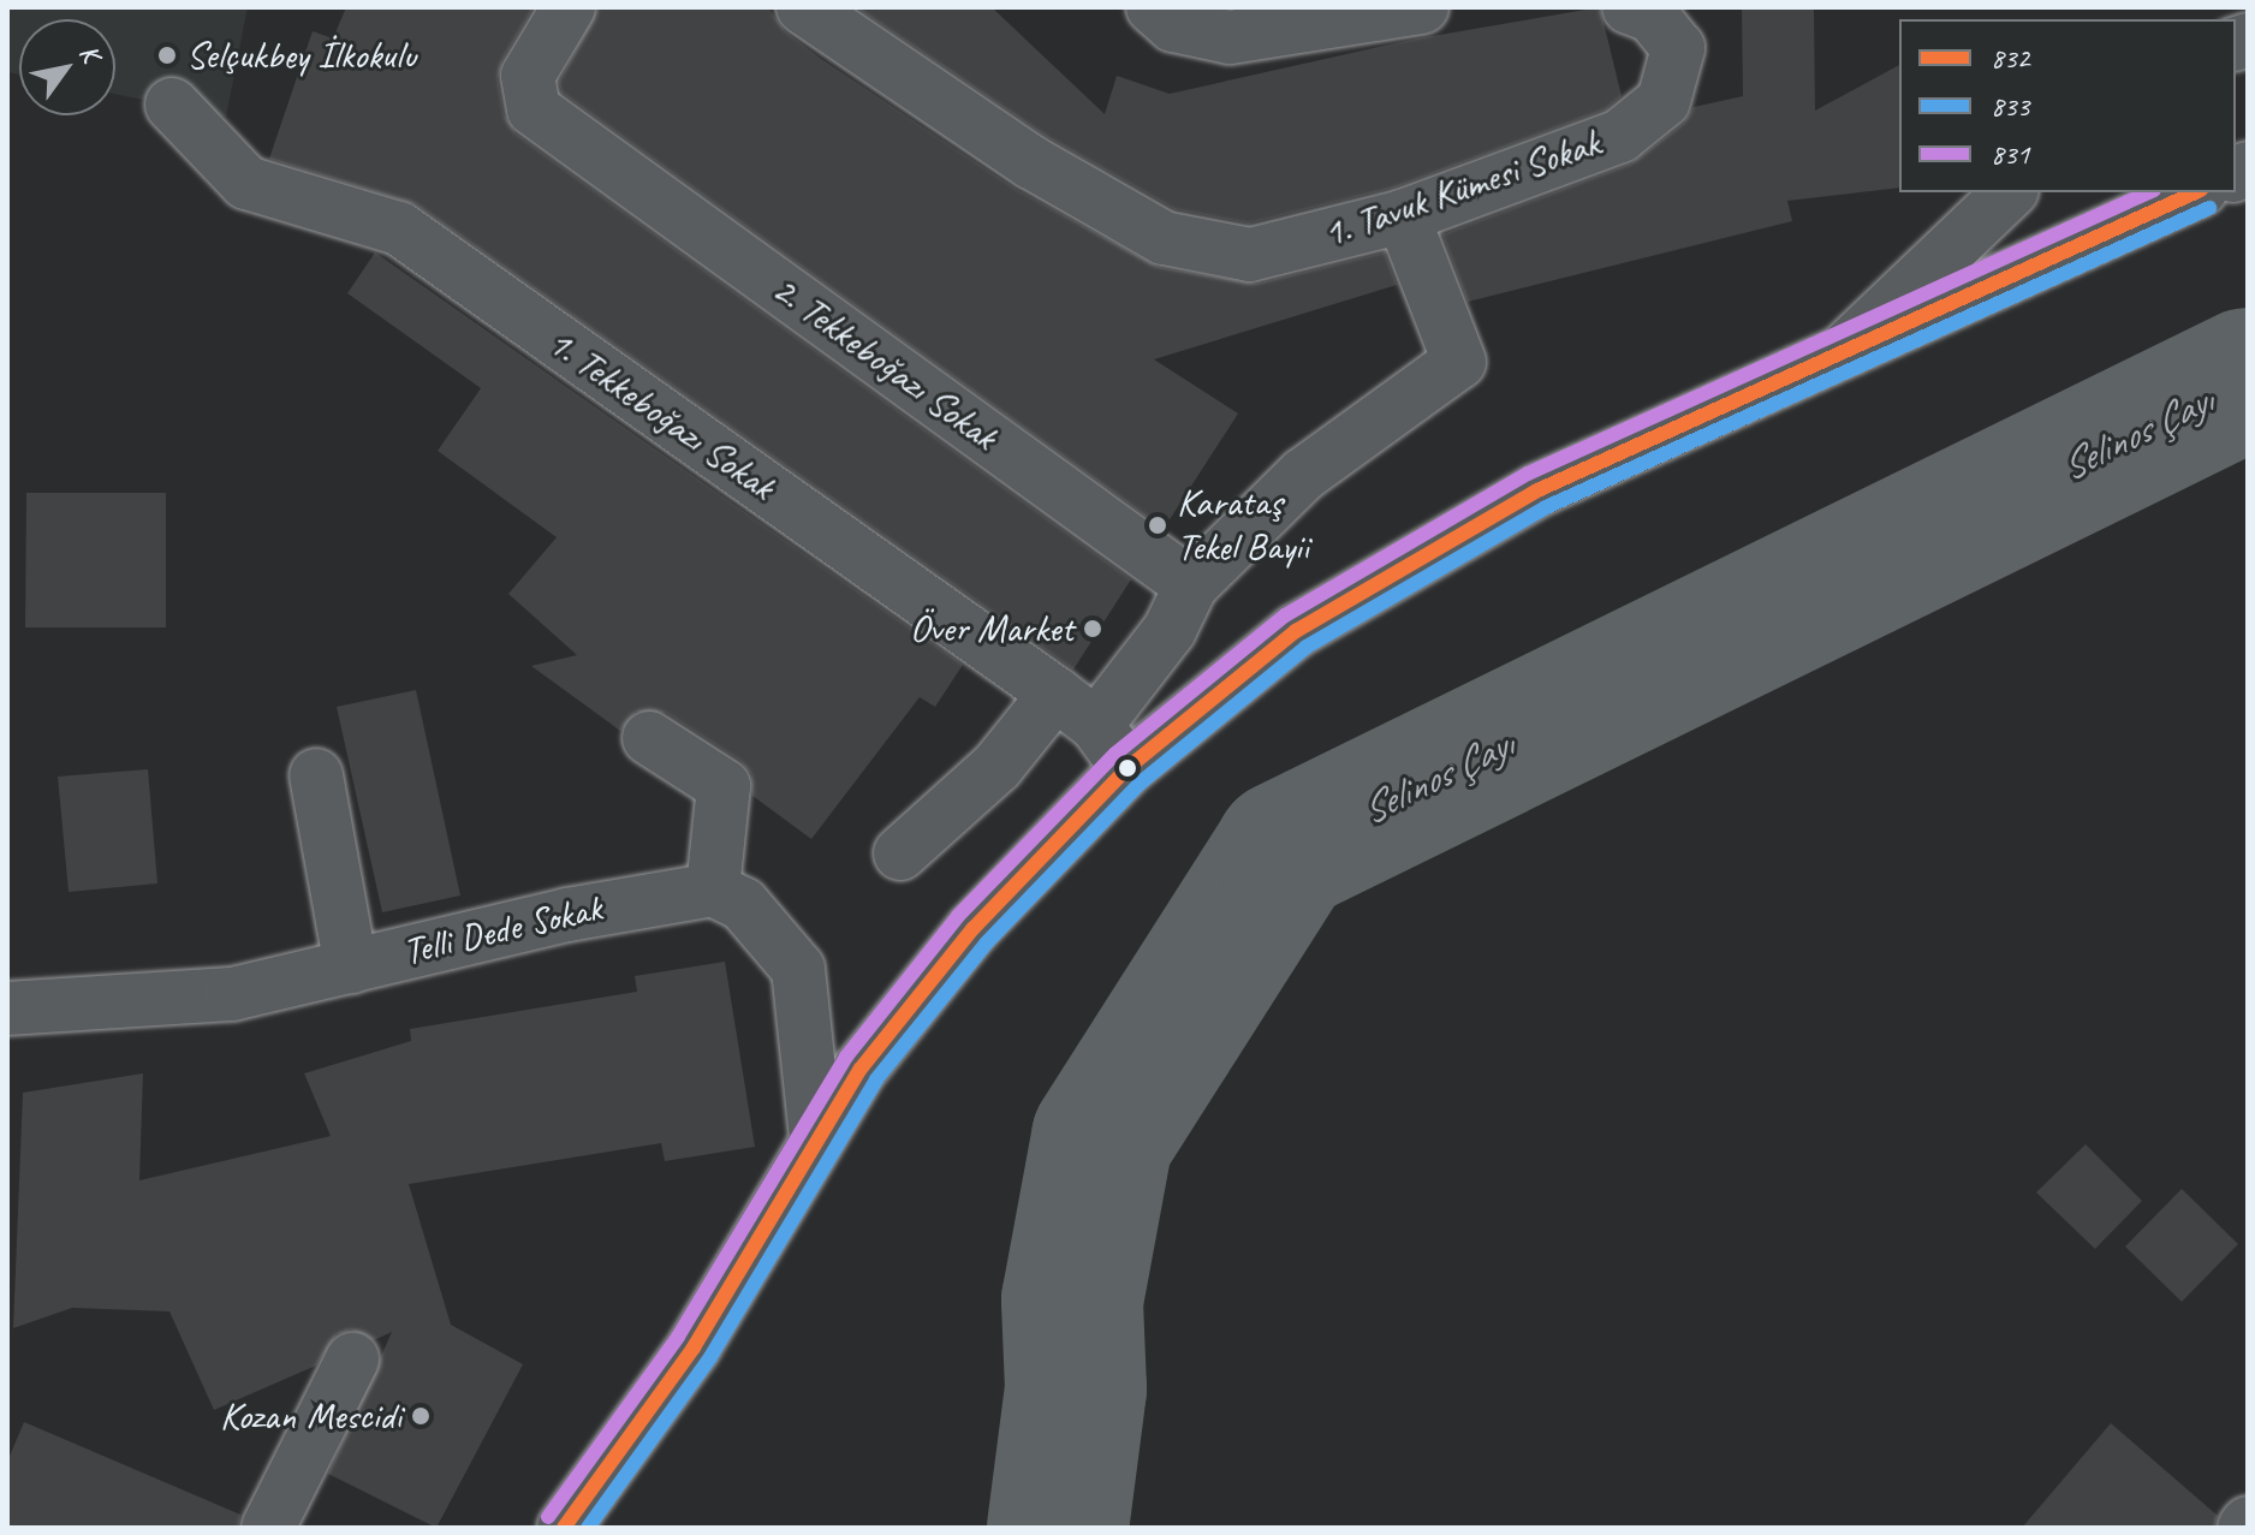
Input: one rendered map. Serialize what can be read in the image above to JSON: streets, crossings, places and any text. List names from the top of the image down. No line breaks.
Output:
{"streets":{"street":["1. Tavuk Kümesi Sokak","2. Tekkeboğazı Sokak","1. Tekkeboğazı Sokak","Telli Dede Sokak"]},"water":["Selinos Çayı"],"places":["Selçukbey İlkokulu","Karataş Tekel Bayii","Över Market","Kozan Mescidi"],"lines":["transit line 832","transit line 831","transit line 833"],"legend":["832","833","831"],"north":"top right"}
